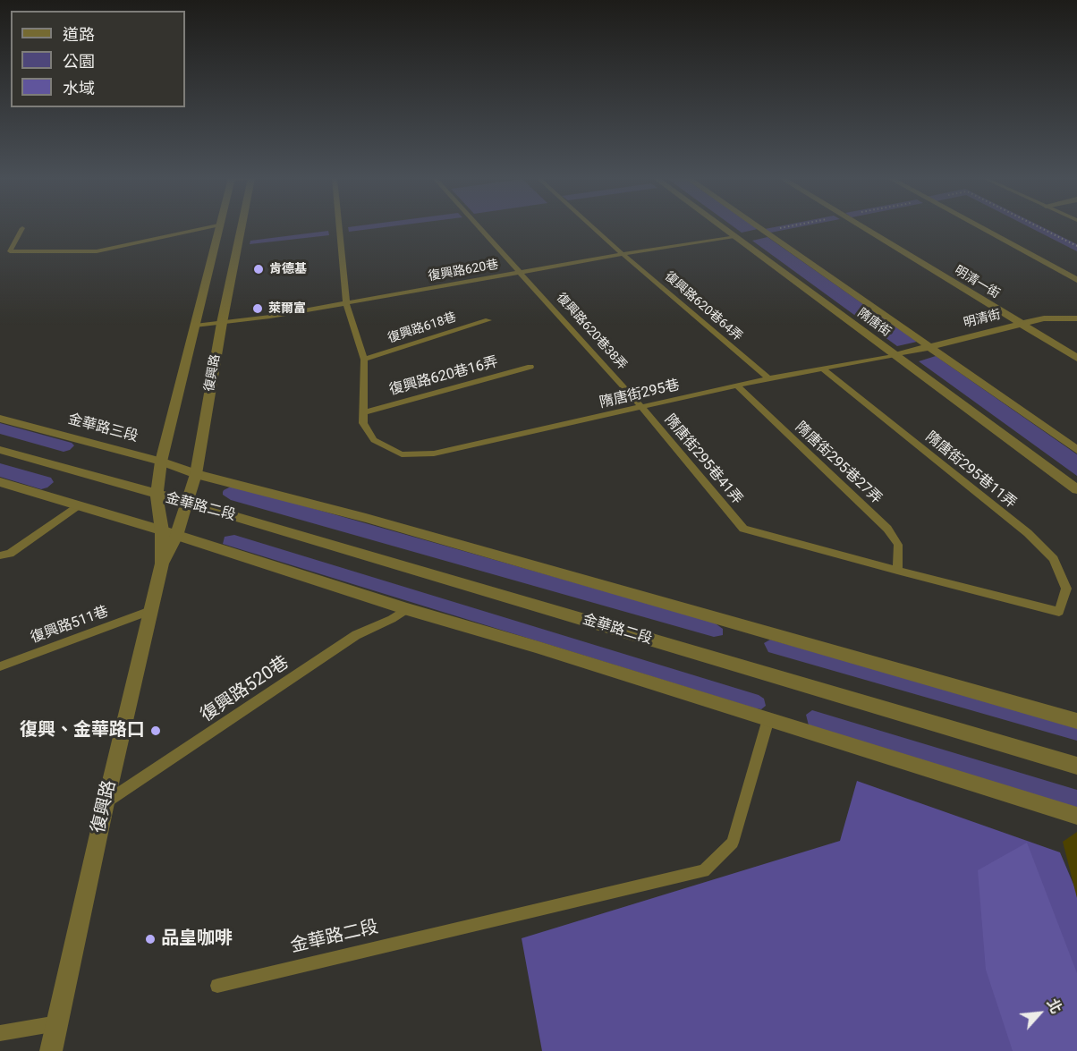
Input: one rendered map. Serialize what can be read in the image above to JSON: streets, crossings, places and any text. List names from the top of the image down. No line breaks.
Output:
{"streets":{"street":["明清一街","明清街","隋唐街","復興路","金華路三段","金華路二段"],"lane":["復興路620巷","復興路620巷64弄","復興路618巷","復興路620巷38弄","復興路620巷16弄","隋唐街295巷","隋唐街295巷41弄","隋唐街295巷27弄","隋唐街295巷11弄","復興路511巷","復興路520巷"]},"crossings":[["復興路620巷","復興路620巷64弄"],["復興路620巷","隋唐街"],["復興路620巷","復興路620巷38弄"],["復興路620巷","復興路"],["明清一街","明清街"],["復興路620巷64弄","隋唐街295巷"],["明清街","隋唐街"],["明清街","隋唐街295巷"],["隋唐街","隋唐街295巷"],["復興路620巷38弄","隋唐街295巷"],["復興路620巷38弄","隋唐街295巷41弄"],["復興路","金華路三段"],["復興路","金華路二段"],["復興路","復興路511巷"],["復興路","復興路520巷"],["復興路620巷16弄","隋唐街295巷"],["隋唐街295巷","隋唐街295巷41弄"],["隋唐街295巷","隋唐街295巷27弄"],["隋唐街295巷","隋唐街295巷11弄"],["隋唐街295巷41弄","隋唐街295巷27弄"],["隋唐街295巷41弄","隋唐街295巷11弄"],["隋唐街295巷27弄","隋唐街295巷11弄"]],"places":["肯德基","萊爾富","復興、金華路口","品皇咖啡"],"legend":["道路","公園","水域"],"north":"top right"}
